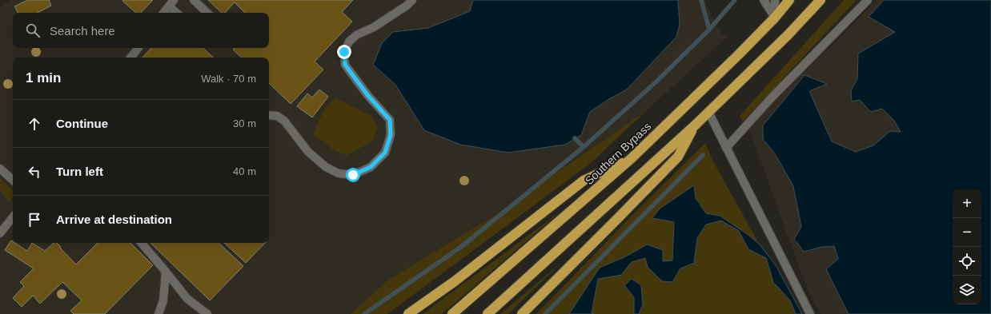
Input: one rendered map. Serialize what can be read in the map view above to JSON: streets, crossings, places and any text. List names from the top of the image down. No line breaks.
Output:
{"streets":{"highway":["Southern Bypass"]},"page":{"search":"Search here","heading":["1 min","Walk · 70 m"],"list":[["Continue","30 m"],["Turn left","40 m"],"Arrive at destination"],"map_buttons":["+","−"]}}
